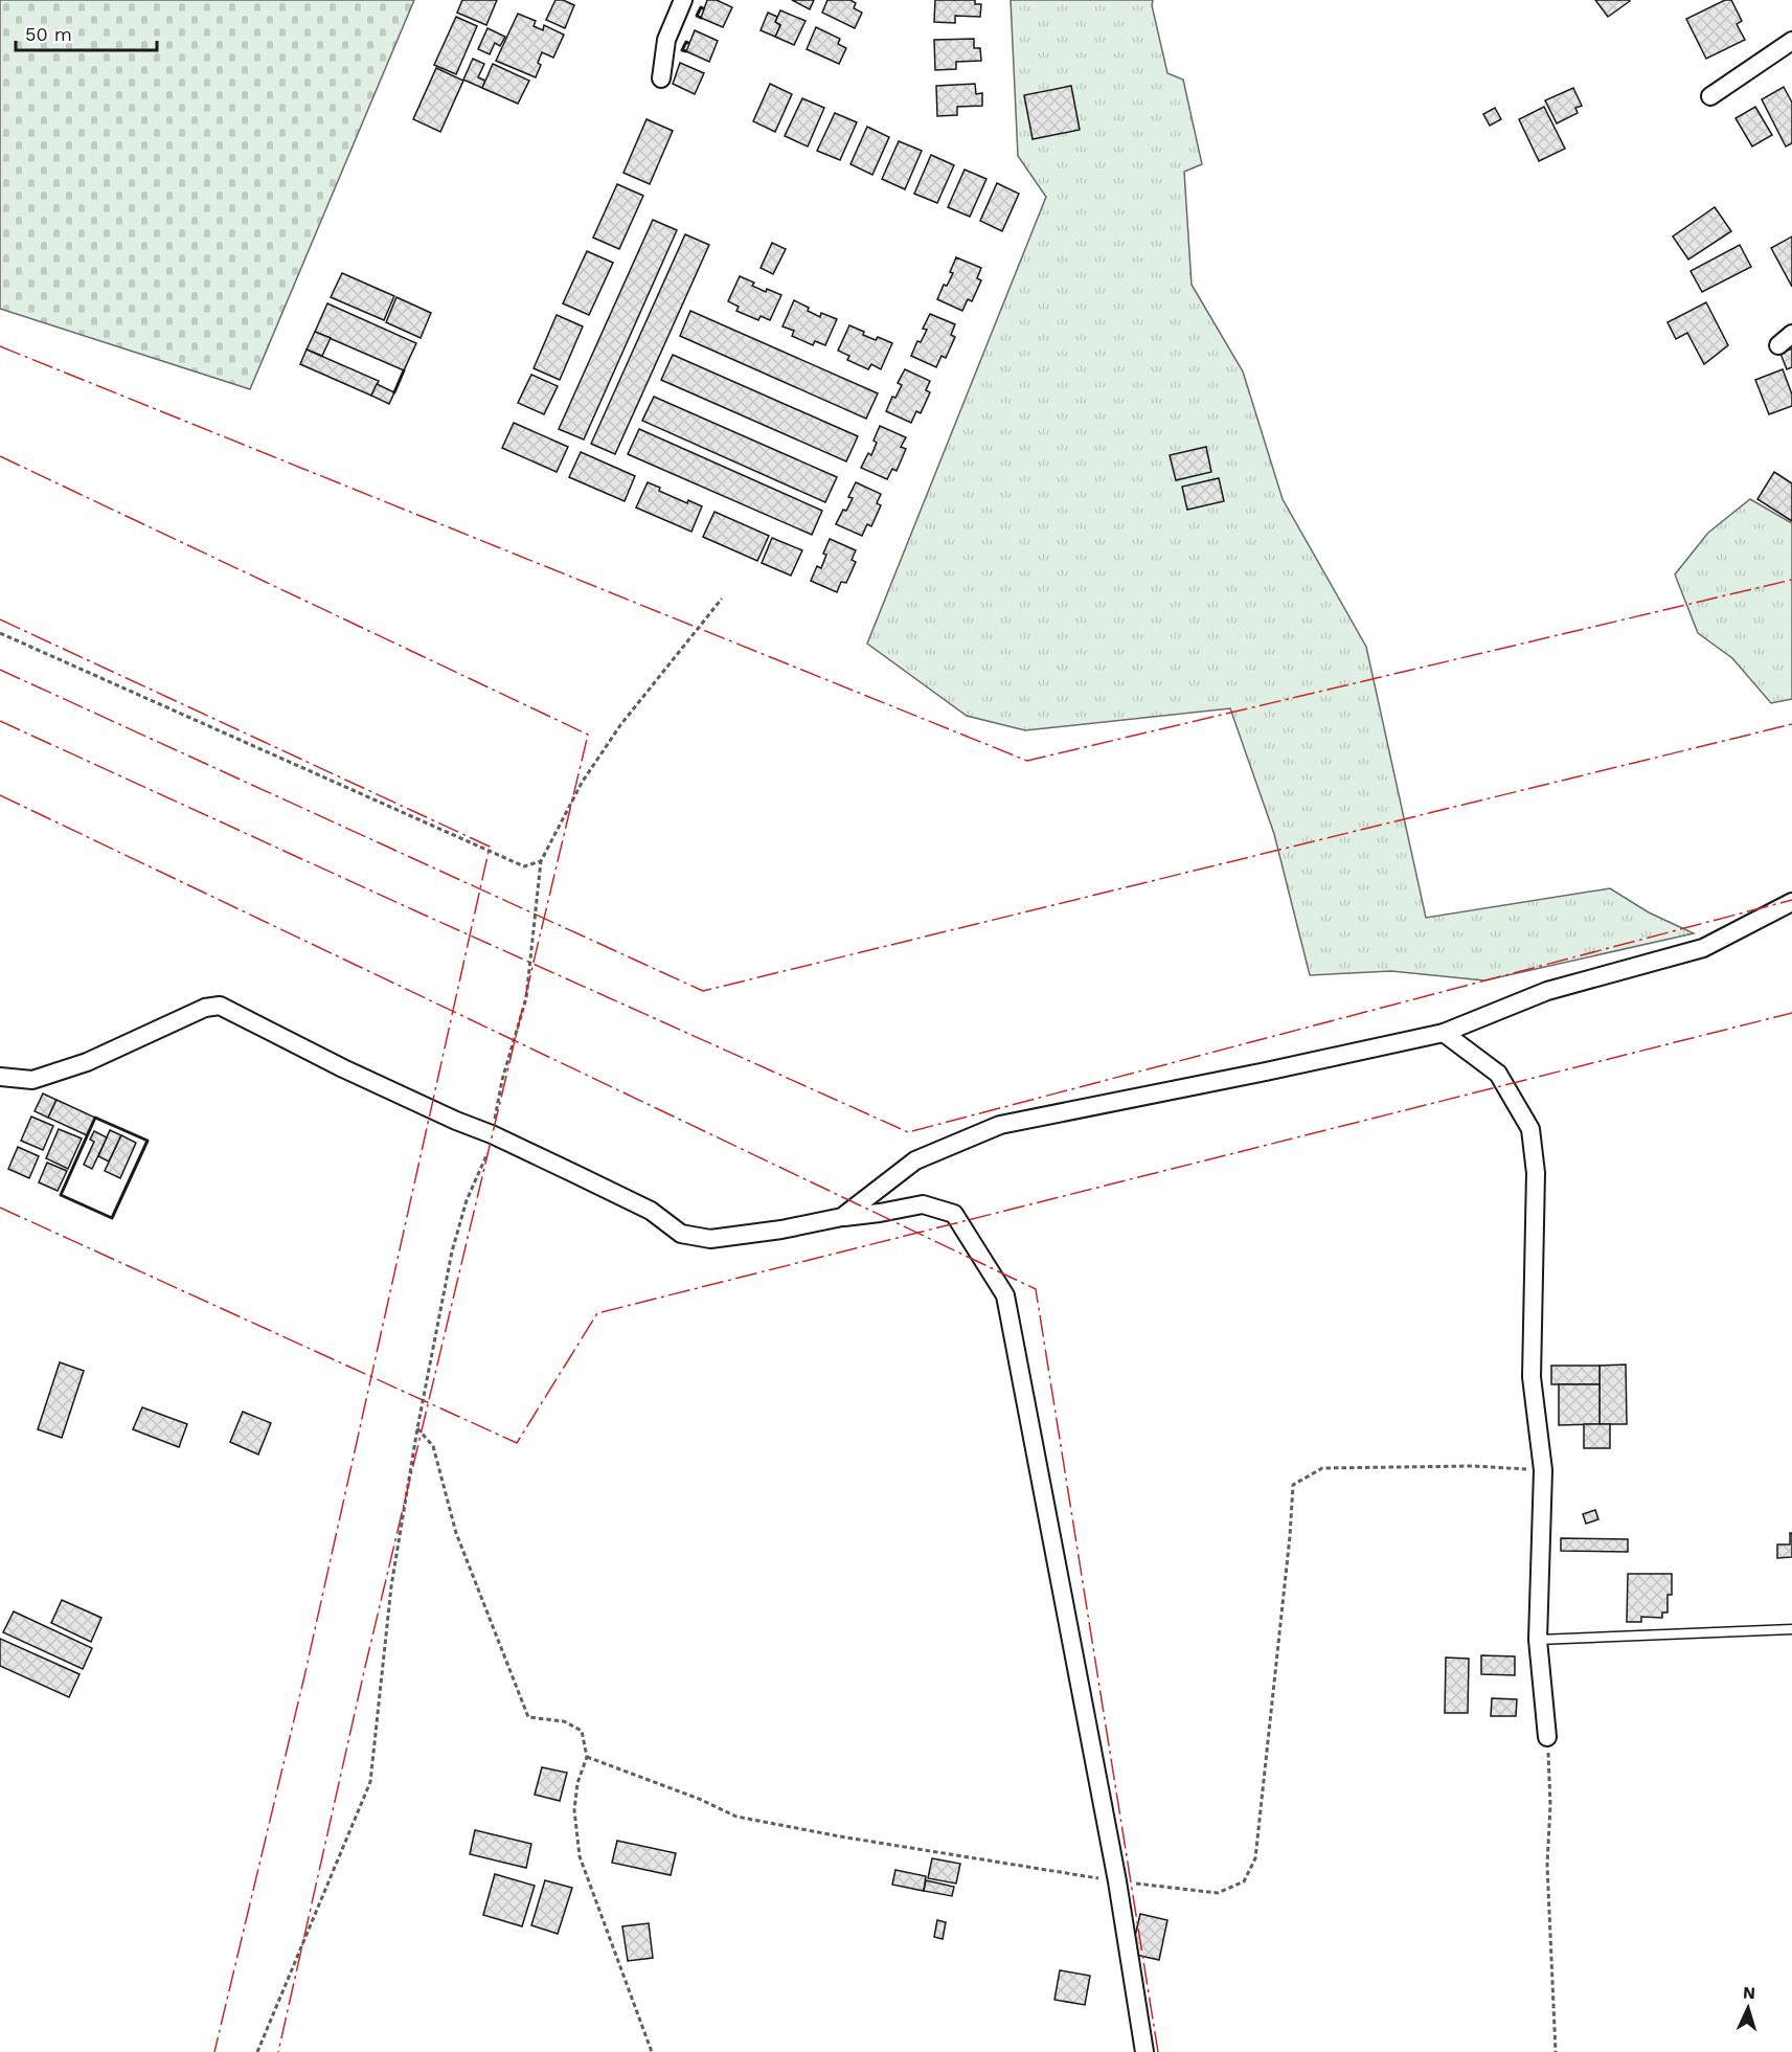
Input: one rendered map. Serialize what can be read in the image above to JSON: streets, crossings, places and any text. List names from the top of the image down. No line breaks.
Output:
{"scale_bar":"50 m","north":"top"}
